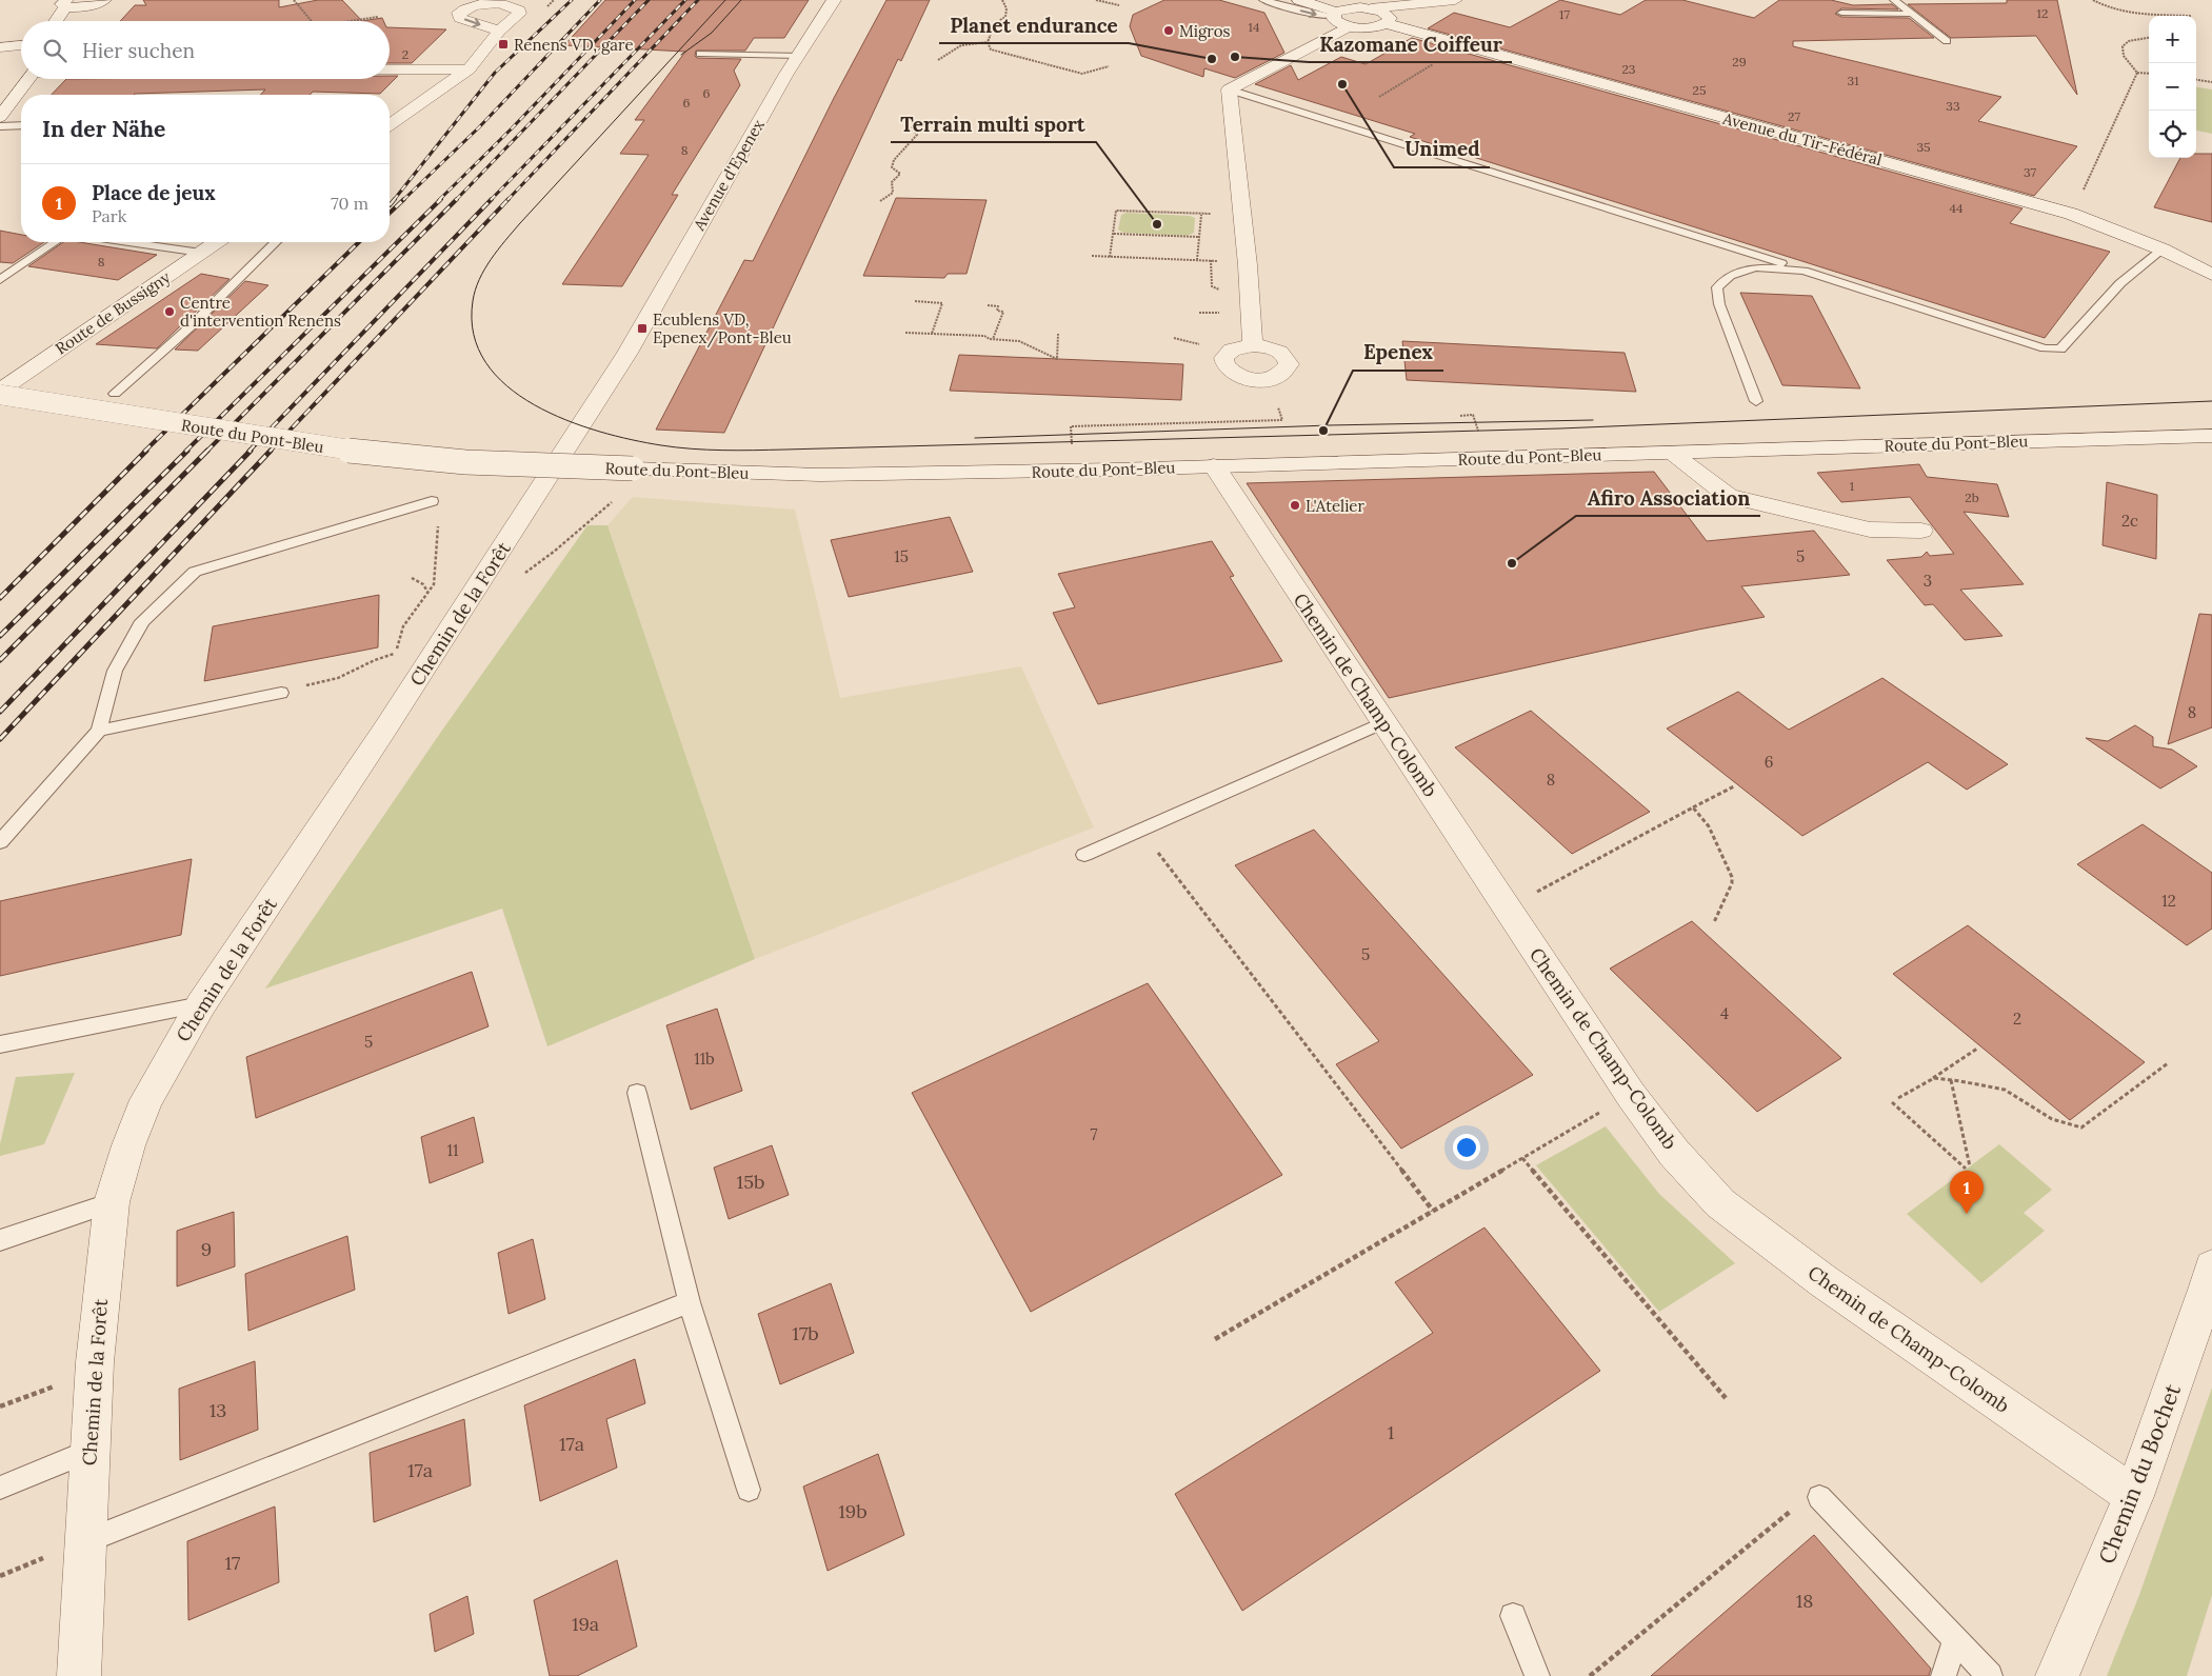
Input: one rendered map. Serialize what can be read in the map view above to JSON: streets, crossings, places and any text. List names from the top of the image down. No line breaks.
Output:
{"streets":{"street":["Avenue du Tir-Fédéral","Avenue d'Epenex","Route de Bussigny","Route du Pont-Bleu","Chemin de la Forêt","Chemin de Champ-Colomb","Chemin du Bochet"]},"crossings":[["Avenue d'Epenex","Chemin de la Forêt"],["Route du Pont-Bleu","Chemin de Champ-Colomb"],["Chemin de Champ-Colomb","Chemin du Bochet"]],"places":{"other":["Migros","Kazomane Coiffeur","Planet endurance","Unimed","Terrain multi sport","Centre d'intervention Renens","Epenex","L'Atelier","Afiro Association"],"transit":["Renens VD, gare","Ecublens VD, Epenex/Pont-Bleu"]},"house_numbers":["12","17","14","2","29","23","31","25","6","6","33","27","35","8","37","44","8","1","2b","2c","15","5","3","8","6","8","12","5","4","2","5","11b","7","11","15b","9","17b","13","1","17a","17a","19b","17","18","19a"],"page":{"map_buttons":["+","−"],"search":"Hier suchen","heading":"In der Nähe","list":[{"mark":"1","name":"Place de jeux","note":"Park","value":"70 m"}],"pins":"1"}}
